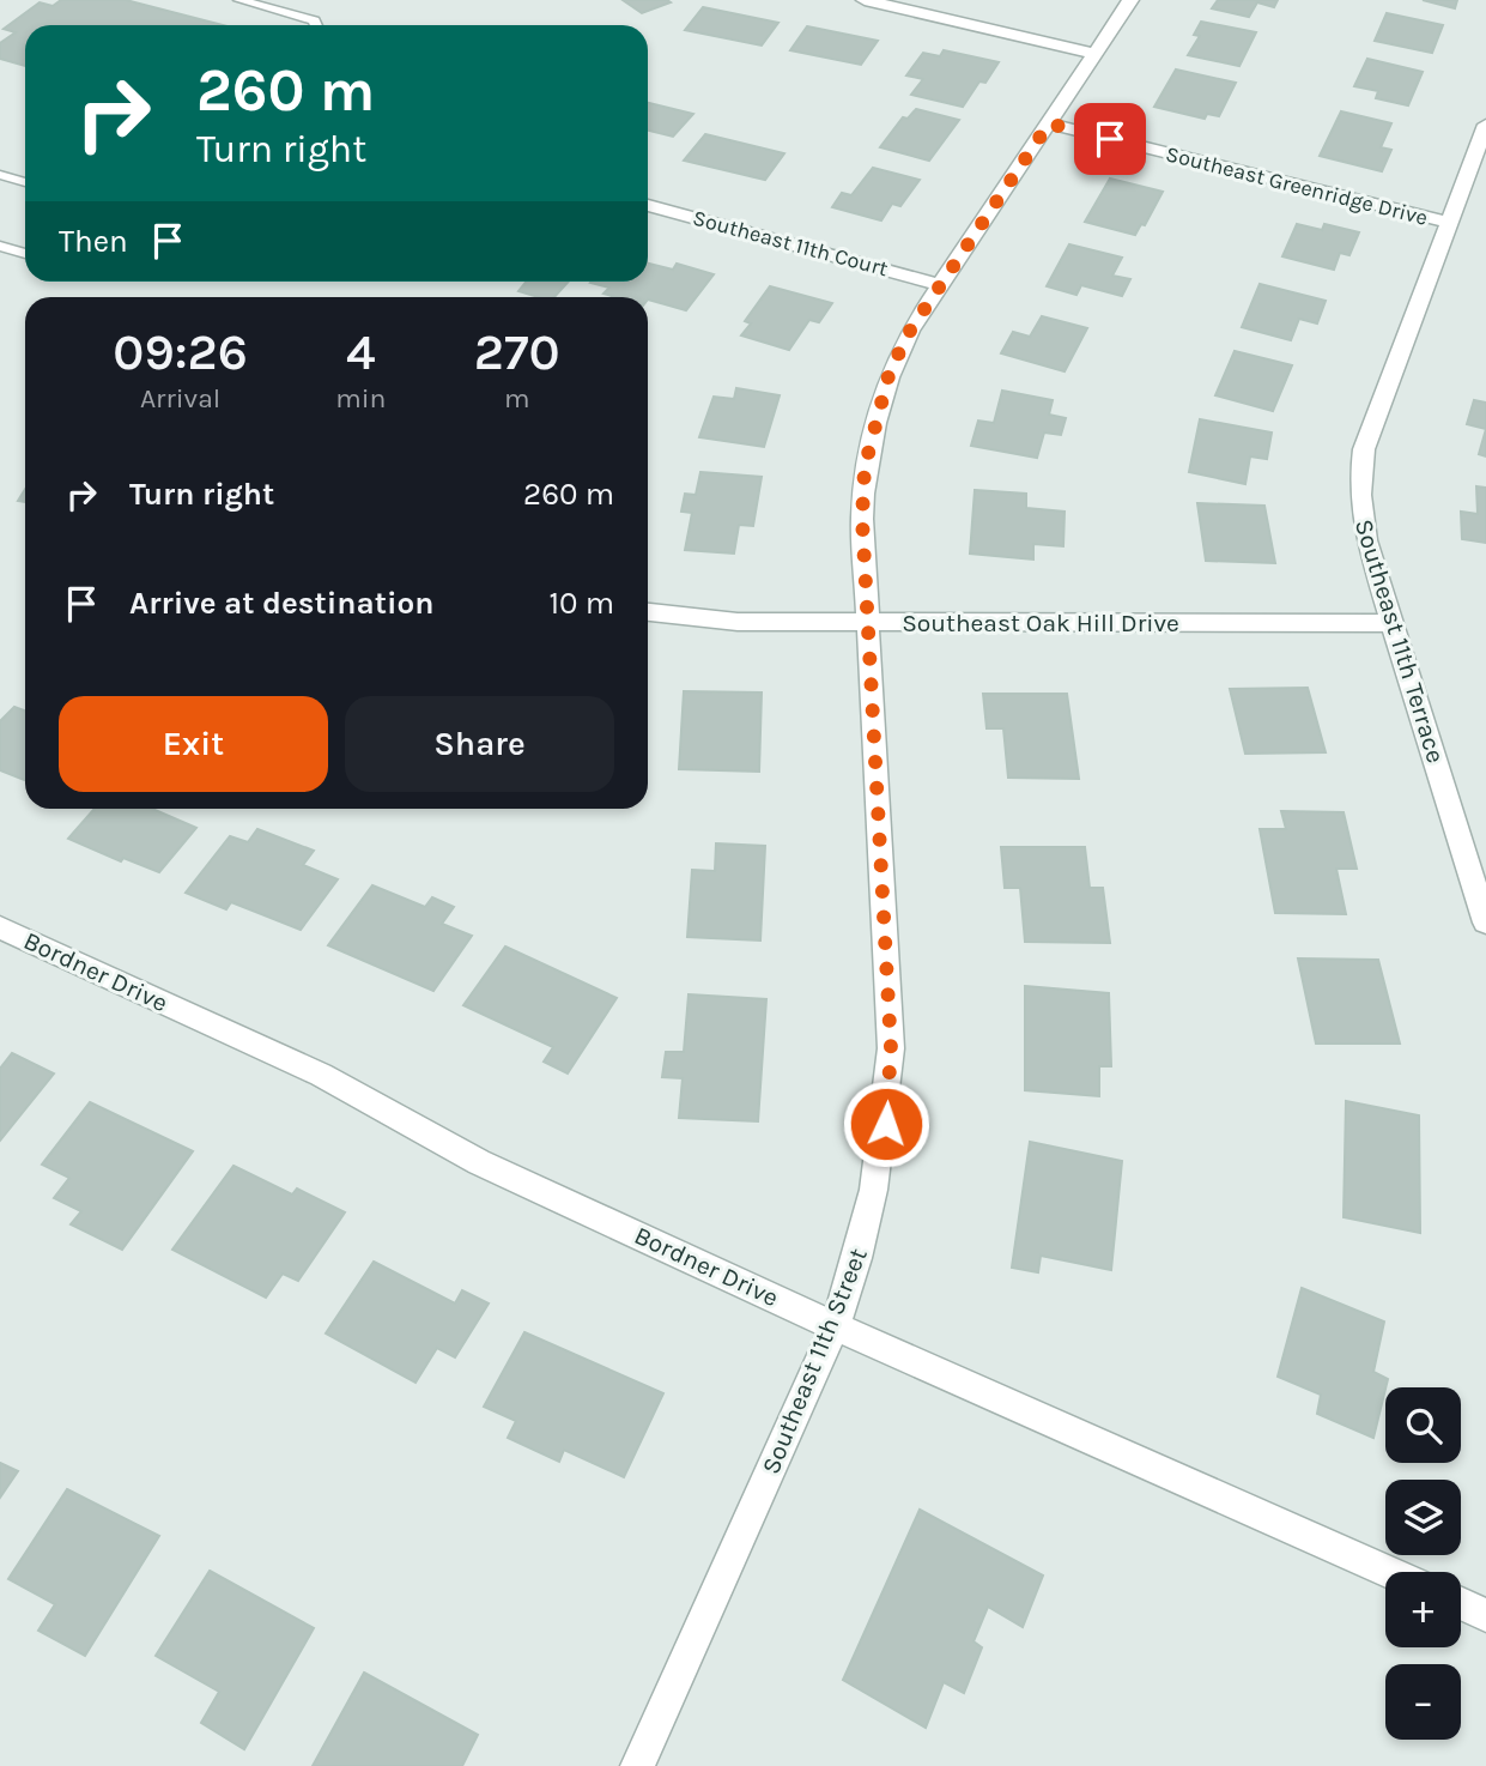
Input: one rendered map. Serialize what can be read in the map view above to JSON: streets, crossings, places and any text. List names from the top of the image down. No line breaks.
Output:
{"streets":{"street":["Southeast Greenridge Drive","Southeast 11th Court","Southeast Oak Hill Drive","Southeast 11th Terrace","Bordner Drive","Southeast 11th Street"]},"crossings":[["Southeast Greenridge Drive","Southeast 11th Terrace"],["Southeast Greenridge Drive","Southeast 11th Street"],["Southeast 11th Court","Southeast 11th Street"],["Southeast Oak Hill Drive","Southeast 11th Terrace"],["Southeast Oak Hill Drive","Southeast 11th Street"],["Bordner Drive","Southeast 11th Street"]],"page":{"turn":["260 m","Turn right"],"then":"Then","eta":["09:26","Arrival","4","min","270","m"],"list":[{"name":"Turn right","value":"260 m"},{"name":"Arrive at destination","value":"10 m"}],"buttons":["Exit","Share"],"map_buttons":["+","−"]}}
